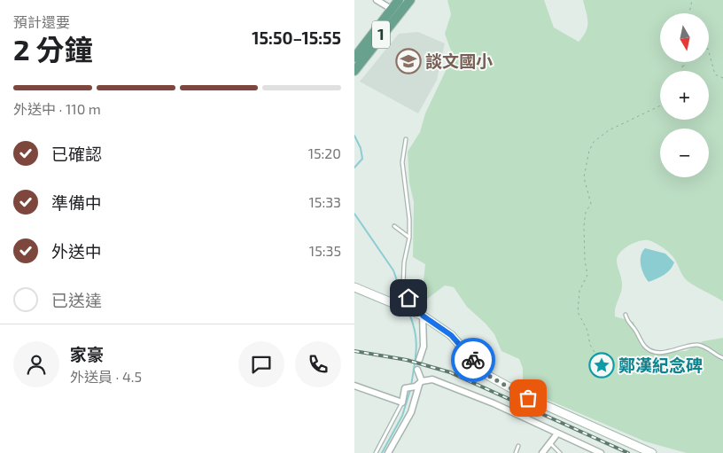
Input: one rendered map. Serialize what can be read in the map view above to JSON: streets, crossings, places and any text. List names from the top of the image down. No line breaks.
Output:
{"streets":{"main road":["1"]},"places":{"school or university":["談文國小"],"place":["鄭漢紀念碑"]},"north":"bottom","page":{"heading":["2 分鐘","預計還要","15:50–15:55"],"panel":["家豪","外送員 · 4.5"],"map_buttons":["+","−"],"bar":"外送中 · 110 m","list":[["已確認","15:20"],["準備中","15:33"],["外送中","15:35"],"已送達"]}}
